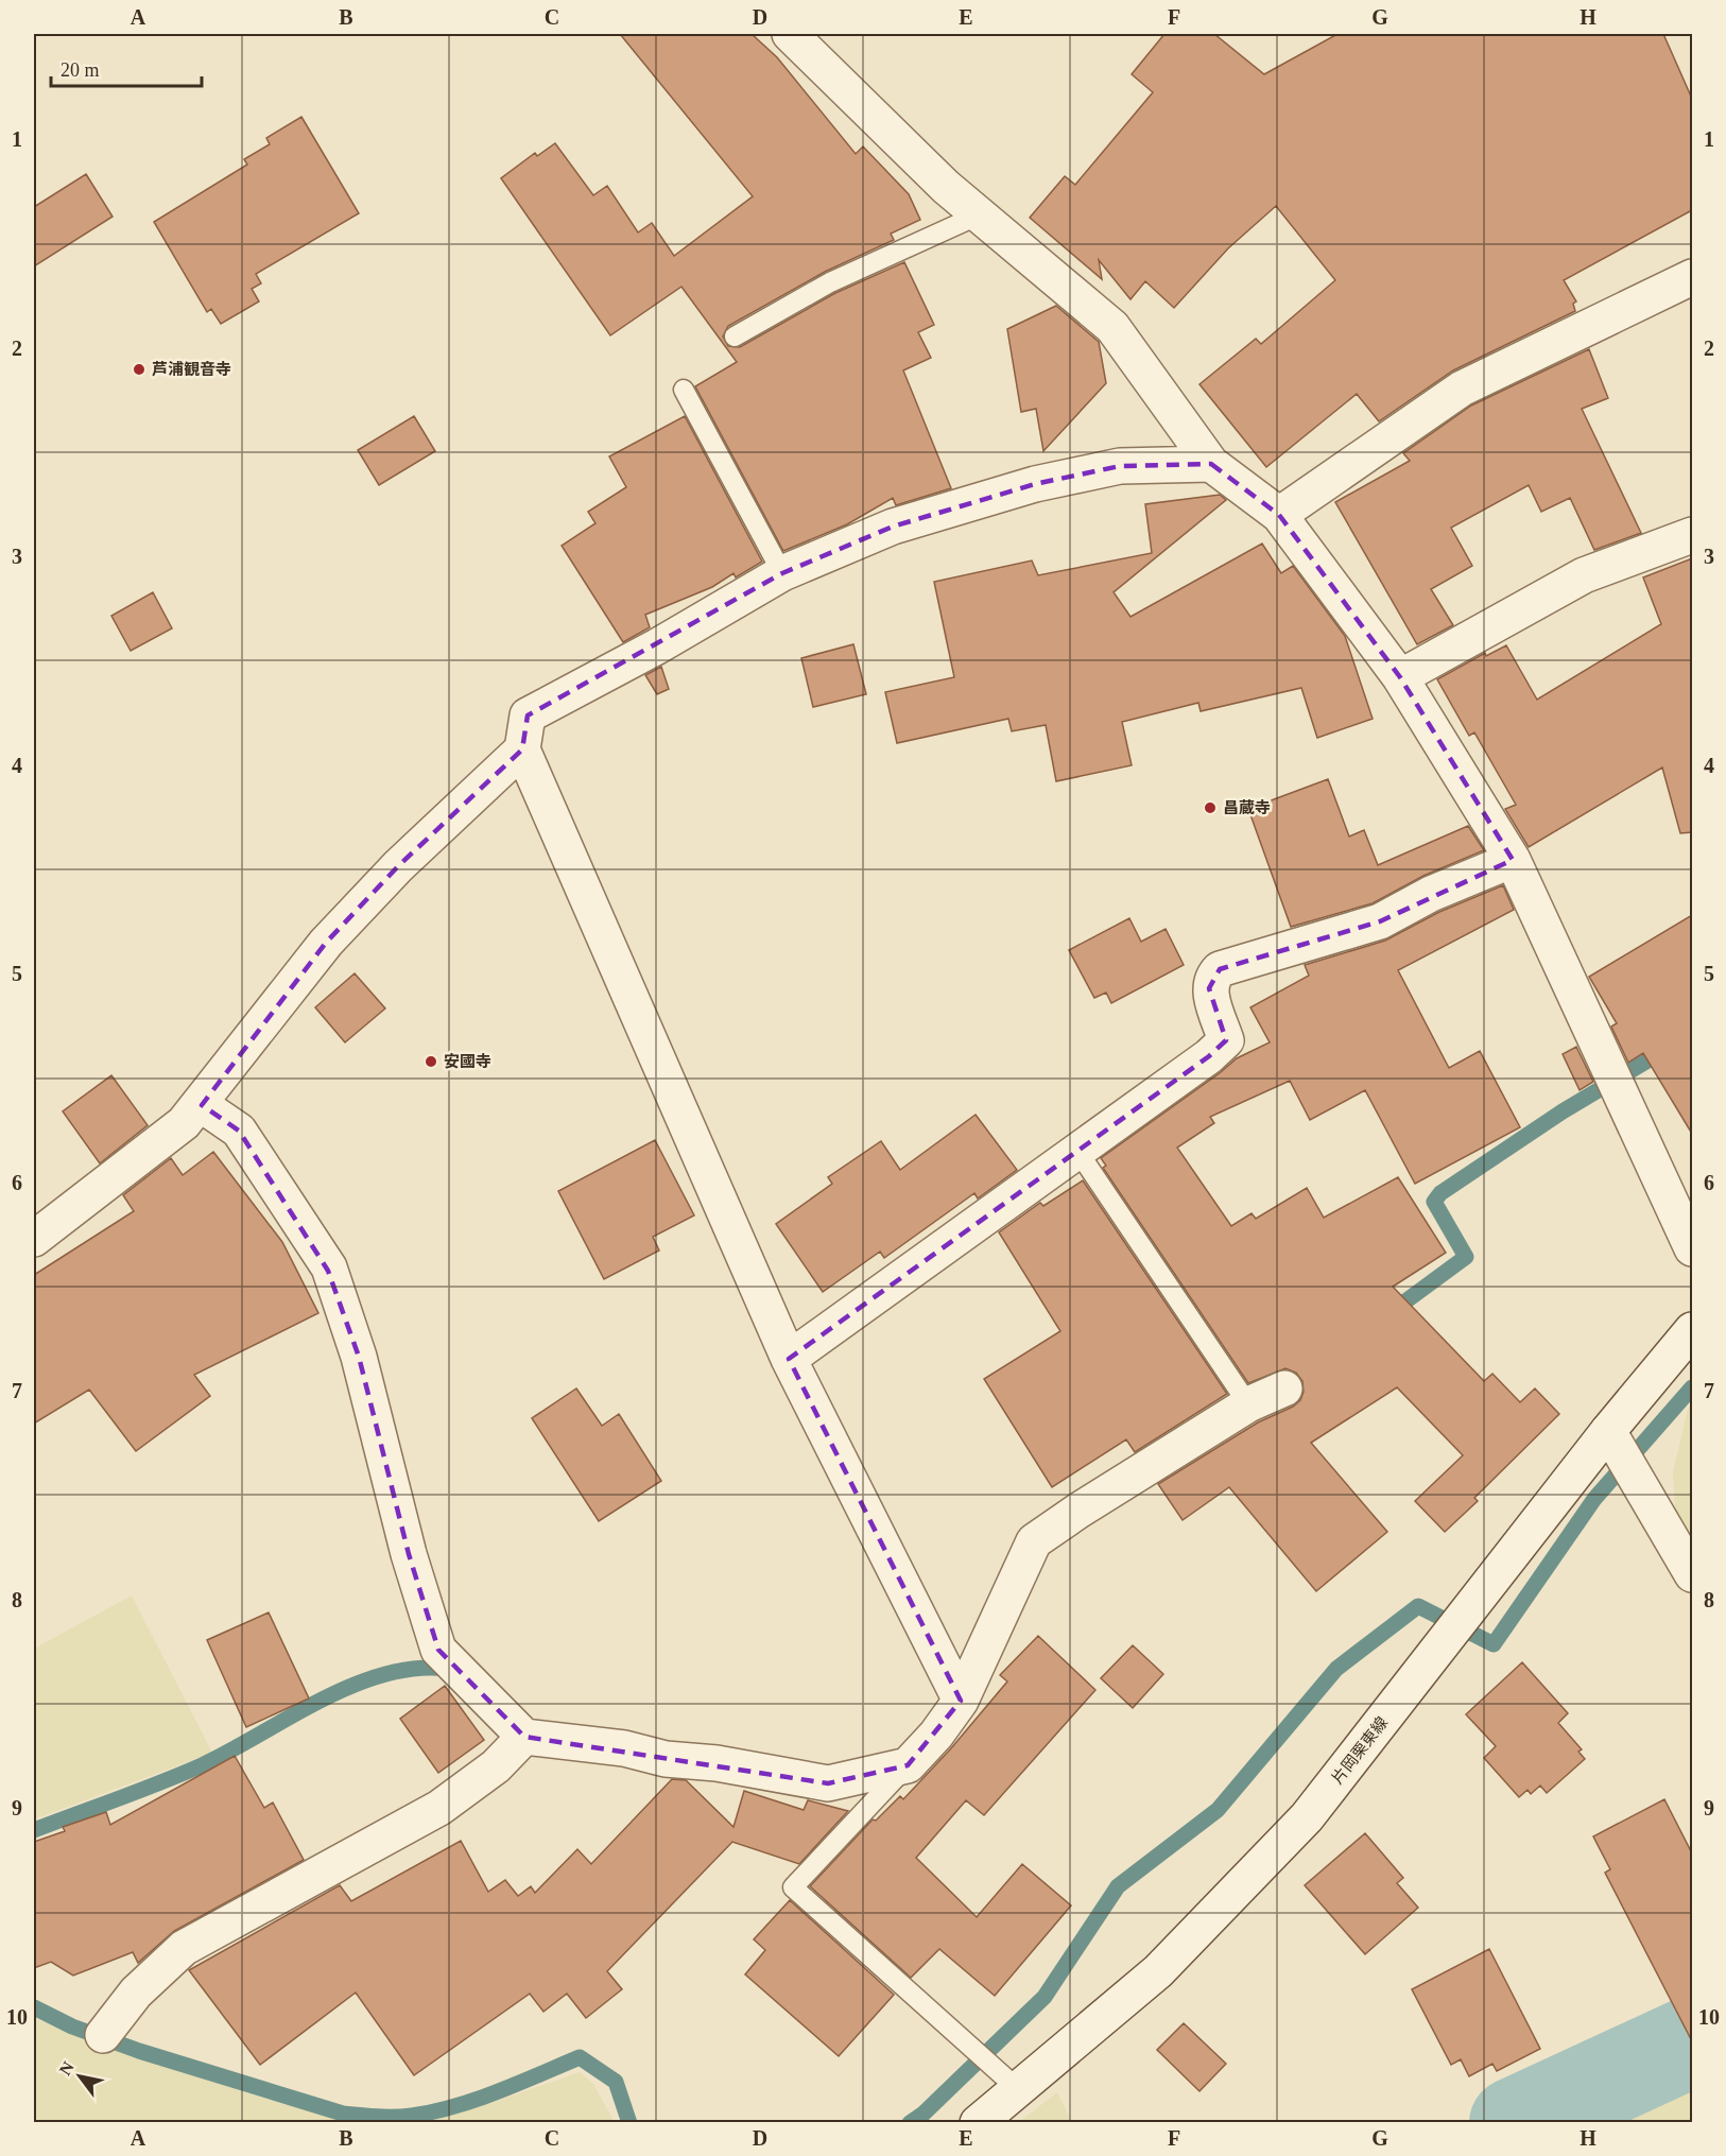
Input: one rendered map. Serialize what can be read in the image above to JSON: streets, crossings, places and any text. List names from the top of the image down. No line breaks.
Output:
{"streets":{"street":["片岡栗東線"]},"places":["芦浦観音寺","昌蔵寺","安國寺"],"scale_bar":"20 m","north":"top left","grid":{"columns":["A","B","C","D","E","F","G","H"],"rows":["1","2","3","4","5","6","7","8","9","10"]}}
